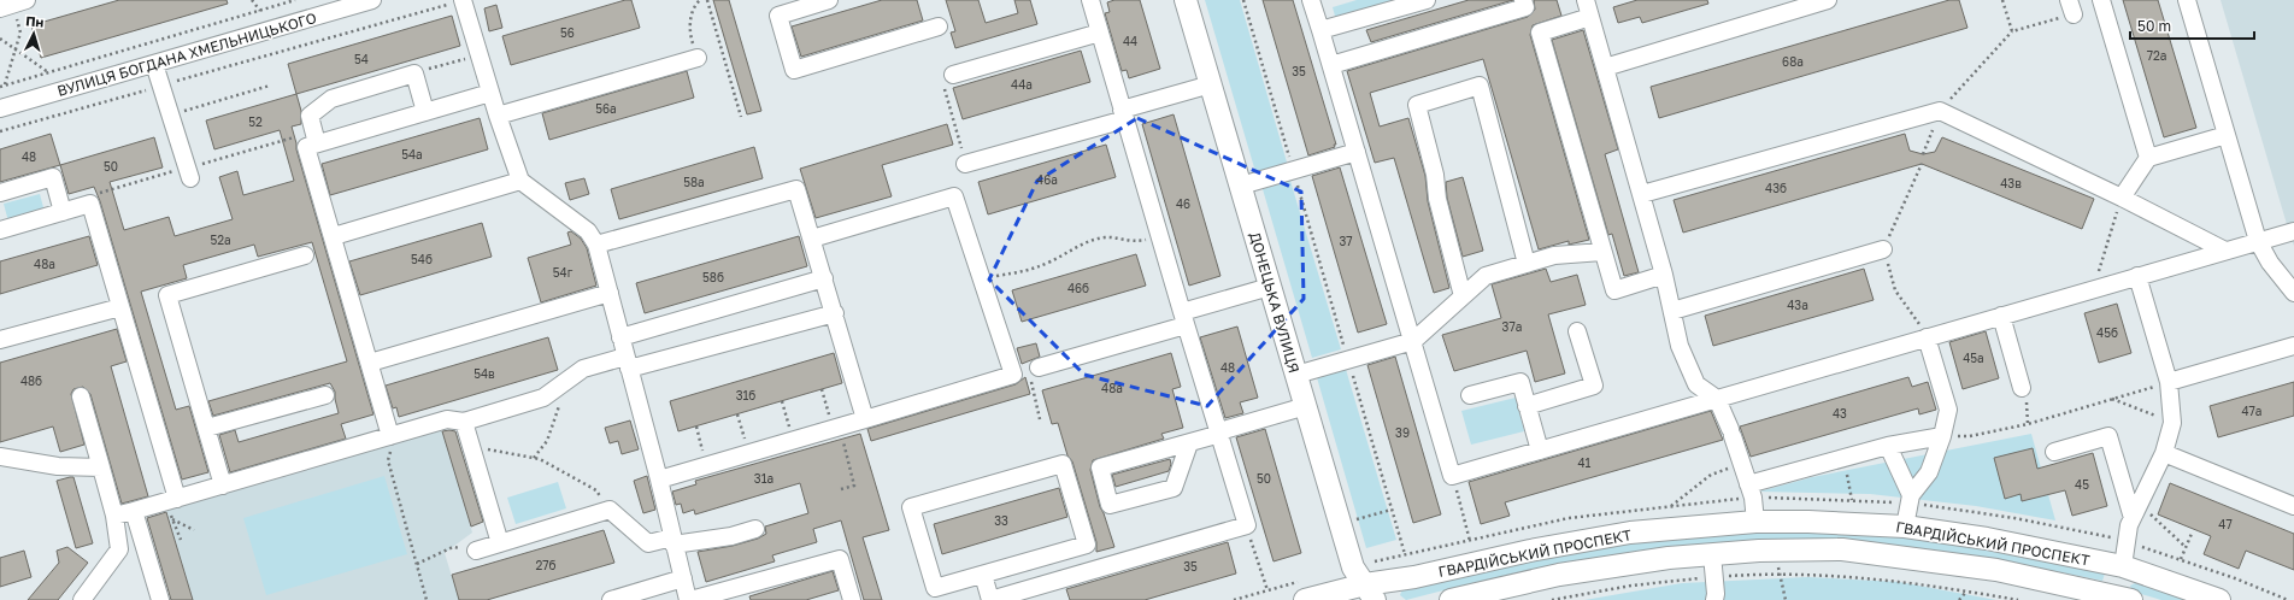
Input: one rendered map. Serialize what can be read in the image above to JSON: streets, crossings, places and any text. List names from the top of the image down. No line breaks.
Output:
{"streets":{"main road":["ДОНЕЦЬКА ВУЛИЦЯ","ГВАРДІЙСЬКИЙ ПРОСПЕКТ"],"street":["ВУЛИЦЯ БОГДАНА ХМЕЛЬНИЦЬКОГО"]},"crossings":[["ДОНЕЦЬКА ВУЛИЦЯ","ГВАРДІЙСЬКИЙ ПРОСПЕКТ"]],"house_numbers":["56","44","72а","54","68а","35","44а","56а","52","54а","48","50","46а","58а","43в","43б","46","52а","37","54б","48а","54г","58б","46б","43а","37а","45б","45а","48","54в","48б","48а","31б","47а","43","39","41","31а","50","45","33","47","27б","35"],"scale_bar":"50 m","north":"top"}
